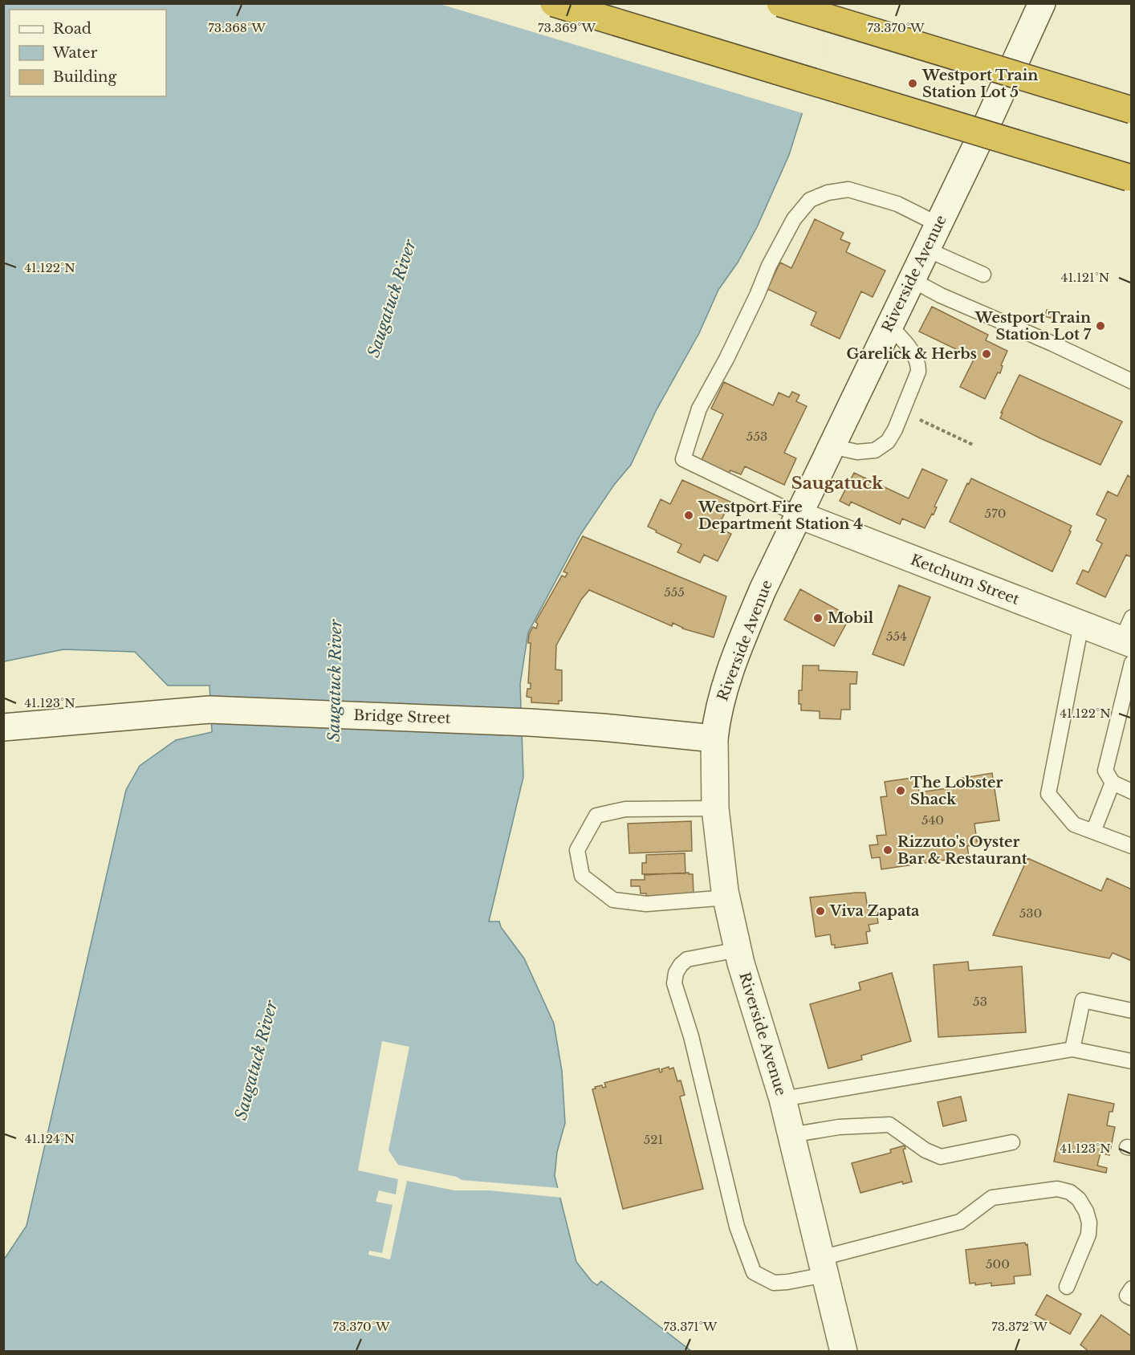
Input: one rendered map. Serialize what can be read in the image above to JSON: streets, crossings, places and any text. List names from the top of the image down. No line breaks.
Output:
{"streets":{"main road":["Riverside Avenue","Ketchum Street","Bridge Street"]},"crossings":[["Riverside Avenue","Ketchum Street"],["Riverside Avenue","Bridge Street"]],"districts":["Saugatuck"],"water":["Saugatuck River"],"places":["Westport Train Station Lot 5","Westport Train Station Lot 7","Garelick & Herbs","Westport Fire Department Station 4","Mobil","The Lobster Shack","Rizzuto's Oyster Bar & Restaurant","Viva Zapata"],"house_numbers":["553","570","555","554","540","530","53","521","500"],"legend":["Road","Water","Building"],"coordinates":["73.368°W","73.369°W","73.370°W","41.122°N","41.121°N","41.123°N","41.124°N","73.371°W","73.372°W"]}
